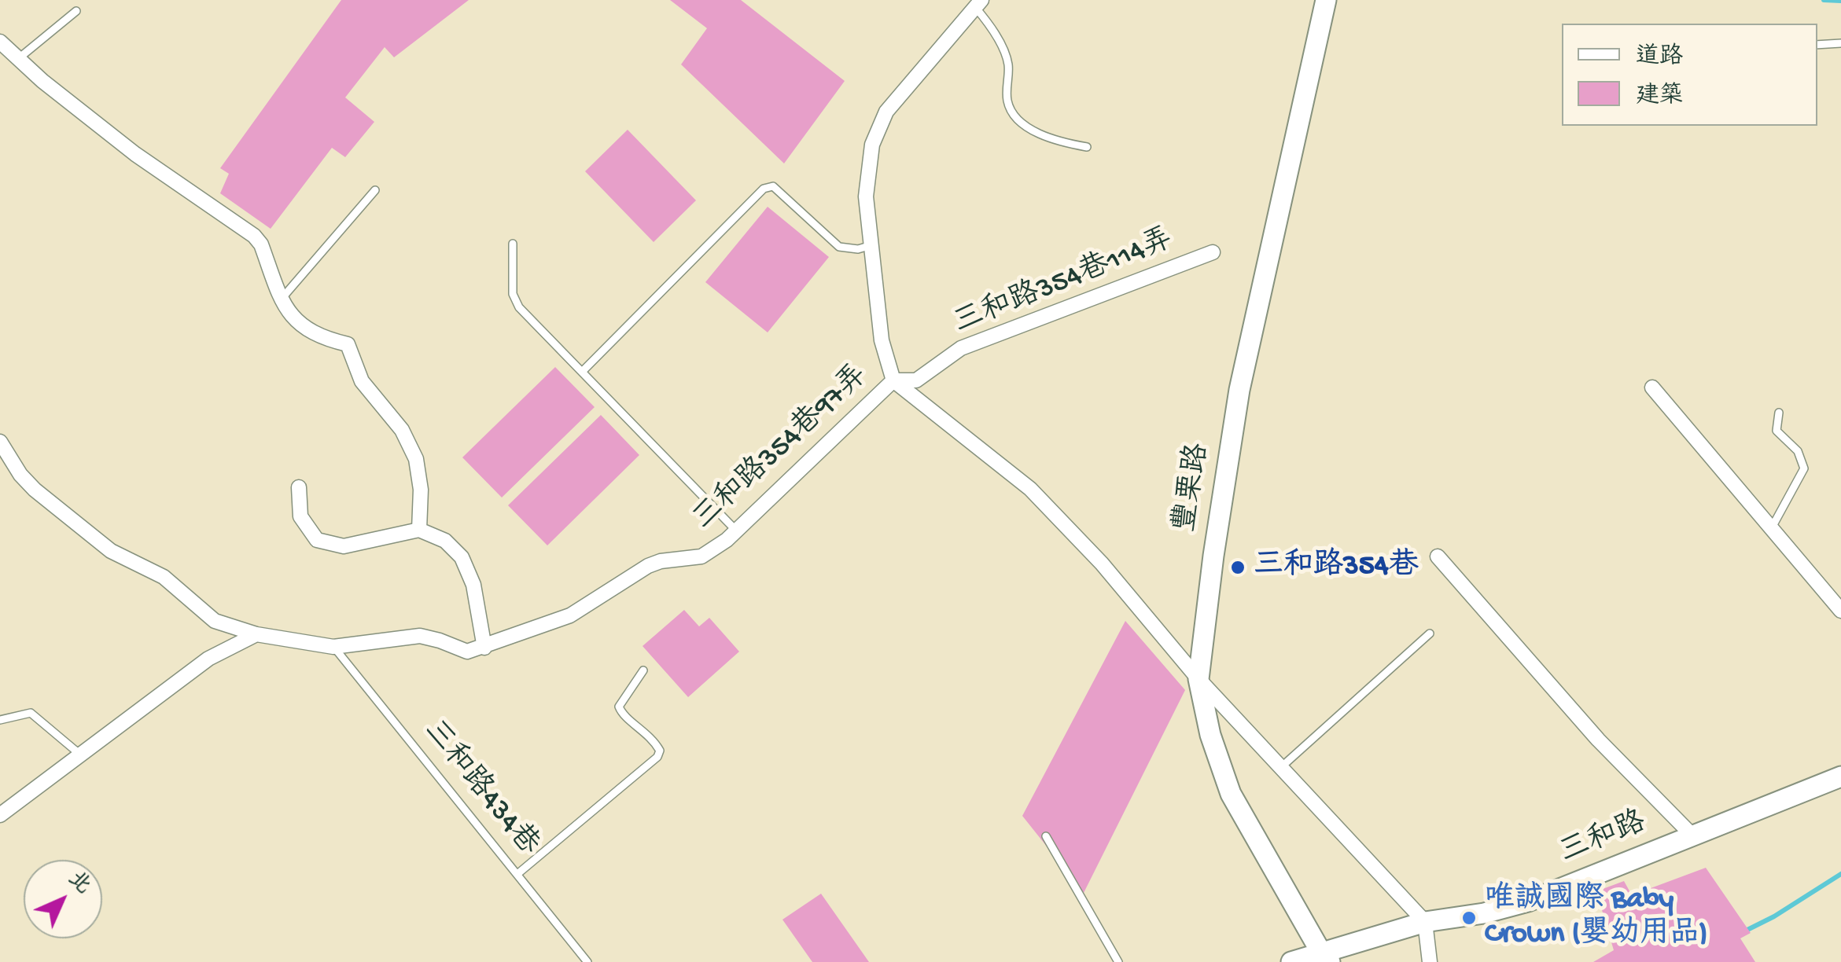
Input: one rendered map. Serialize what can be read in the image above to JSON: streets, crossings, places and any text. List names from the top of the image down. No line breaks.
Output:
{"streets":{"street":["三和路354巷114弄","三和路354巷97弄","豐栗路","三和路"],"lane":["三和路434巷"]},"crossings":[["三和路354巷114弄","三和路354巷97弄"],["三和路354巷97弄","三和路434巷"],["豐栗路","三和路"]],"places":["三和路354巷","唯誠國際 Baby Crown (嬰幼用品)"],"legend":["道路","建築"],"north":"top right"}
